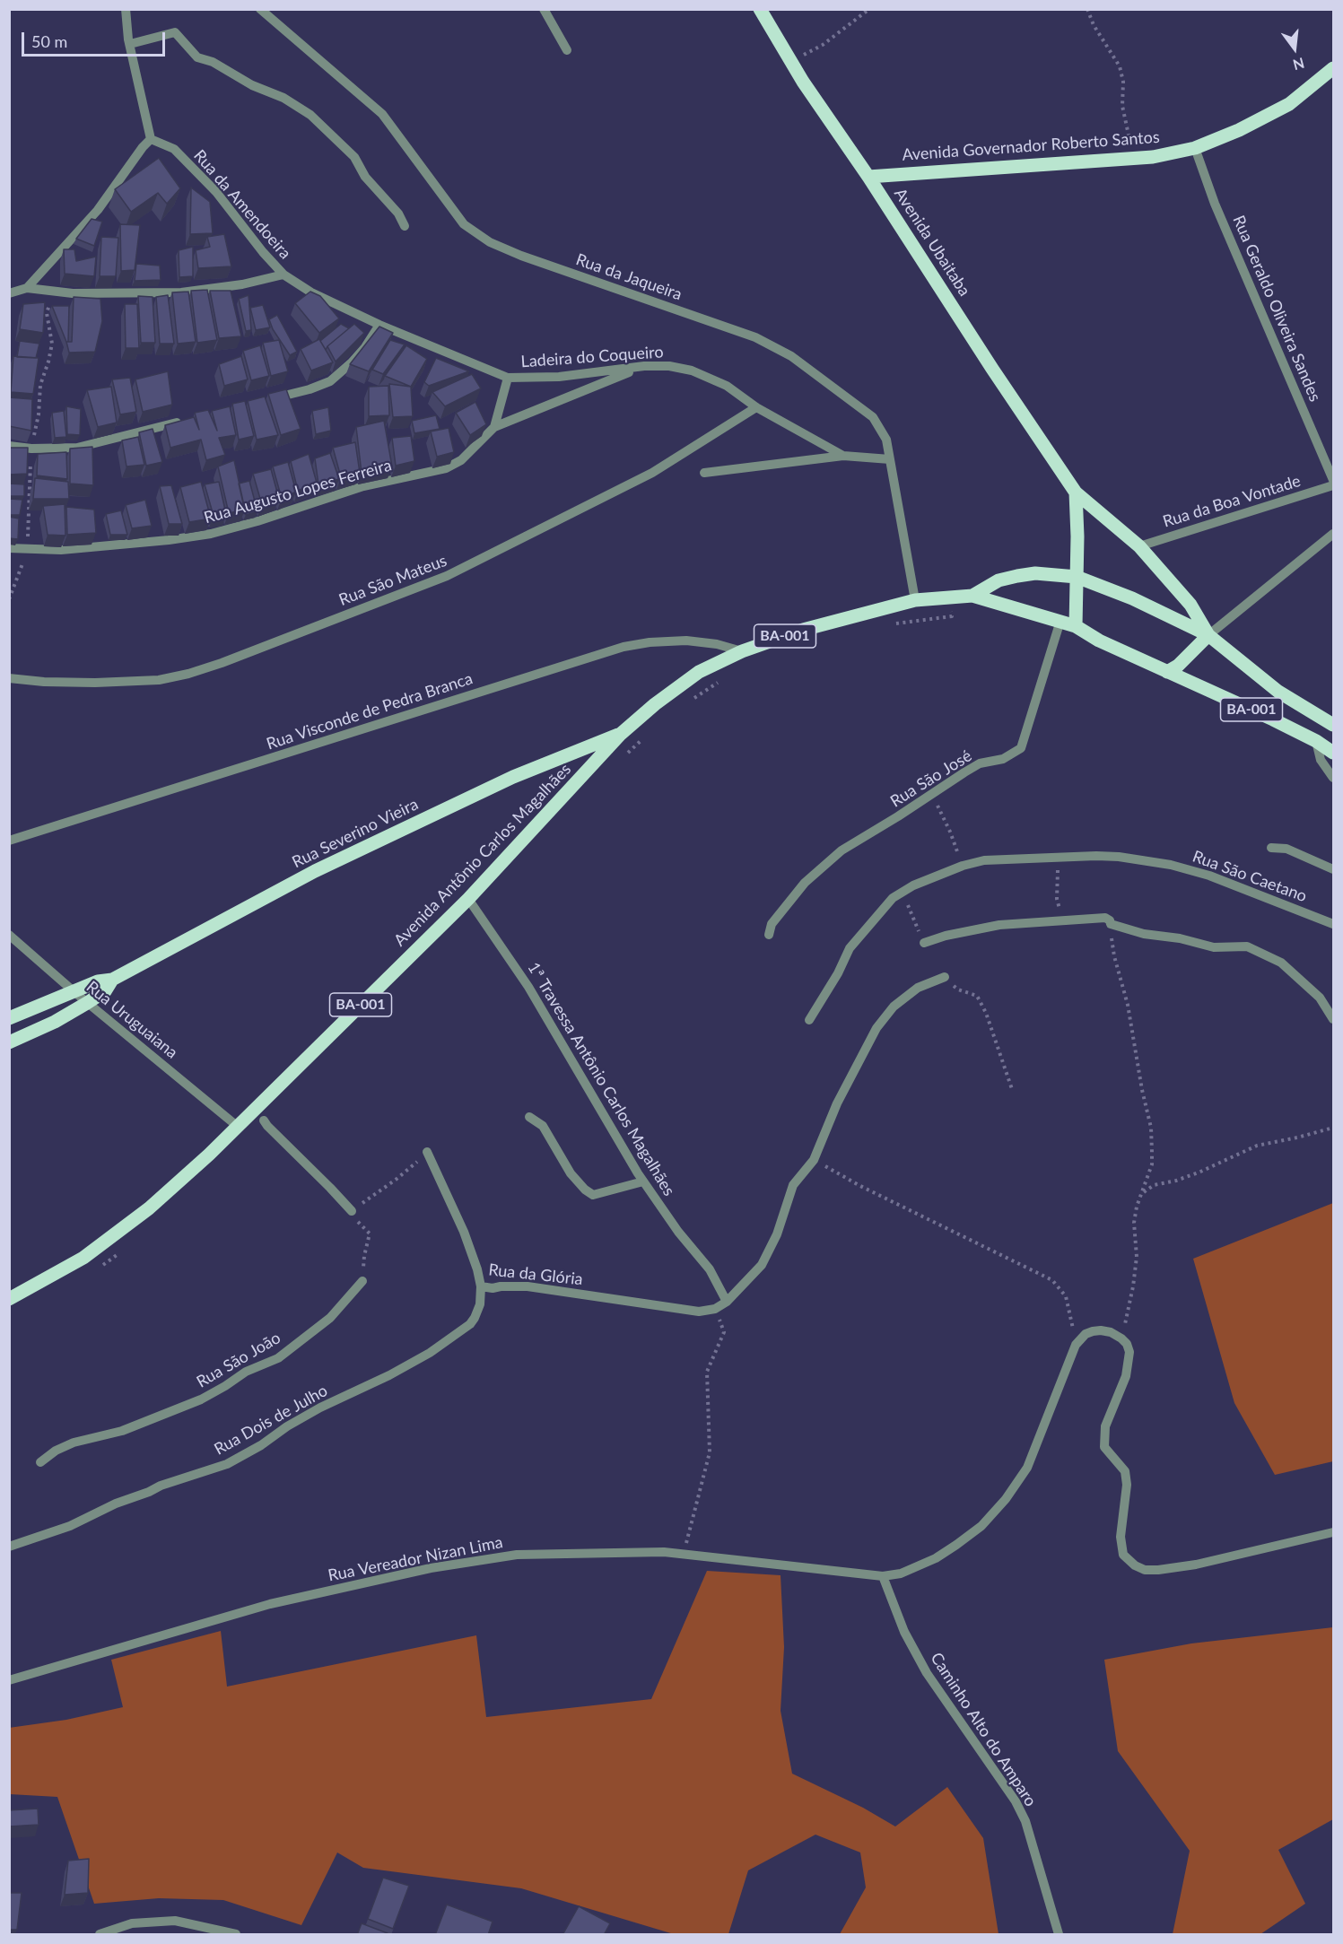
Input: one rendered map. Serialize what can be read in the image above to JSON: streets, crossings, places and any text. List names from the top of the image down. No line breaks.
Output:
{"streets":{"main road":["Avenida Governador Roberto Santos","Avenida Ubaitaba","BA-001","Rua Severino Vieira","Avenida Antônio Carlos Magalhães"],"street":["Rua da Amendoeira","Rua da Jaqueira","Rua Geraldo Oliveira Sandes","Ladeira do Coqueiro","Rua Augusto Lopes Ferreira","Rua da Boa Vontade","Rua São Mateus","Rua Visconde de Pedra Branca","Rua São José","Rua São Caetano","Rua Uruguaiana","1ª Travessa Antônio Carlos Magalhães","Rua da Glória","Rua São João","Rua Dois de Julho","Rua Vereador Nizan Lima","Caminho Alto do Amparo"]},"crossings":[["Avenida Governador Roberto Santos","Avenida Ubaitaba"],["Avenida Governador Roberto Santos","Rua Geraldo Oliveira Sandes"],["Rua da Amendoeira","Ladeira do Coqueiro"],["Avenida Ubaitaba","Rua da Boa Vontade"],["Avenida Ubaitaba","Avenida Antônio Carlos Magalhães"],["Rua da Jaqueira","Ladeira do Coqueiro"],["Rua da Jaqueira","Avenida Antônio Carlos Magalhães"],["Ladeira do Coqueiro","Rua Augusto Lopes Ferreira"],["Ladeira do Coqueiro","Rua São Mateus"],["BA-001","Avenida Antônio Carlos Magalhães"],["Rua Visconde de Pedra Branca","Avenida Antônio Carlos Magalhães"],["Rua São José","Avenida Antônio Carlos Magalhães"],["Rua Severino Vieira","Avenida Antônio Carlos Magalhães"],["Rua Severino Vieira","Rua Uruguaiana"],["Avenida Antônio Carlos Magalhães","Rua Uruguaiana"],["Avenida Antônio Carlos Magalhães","1ª Travessa Antônio Carlos Magalhães"],["1ª Travessa Antônio Carlos Magalhães","Rua da Glória"],["Rua da Glória","Rua Dois de Julho"],["Rua Vereador Nizan Lima","Caminho Alto do Amparo"]],"scale_bar":"50 m","north":"bottom"}
